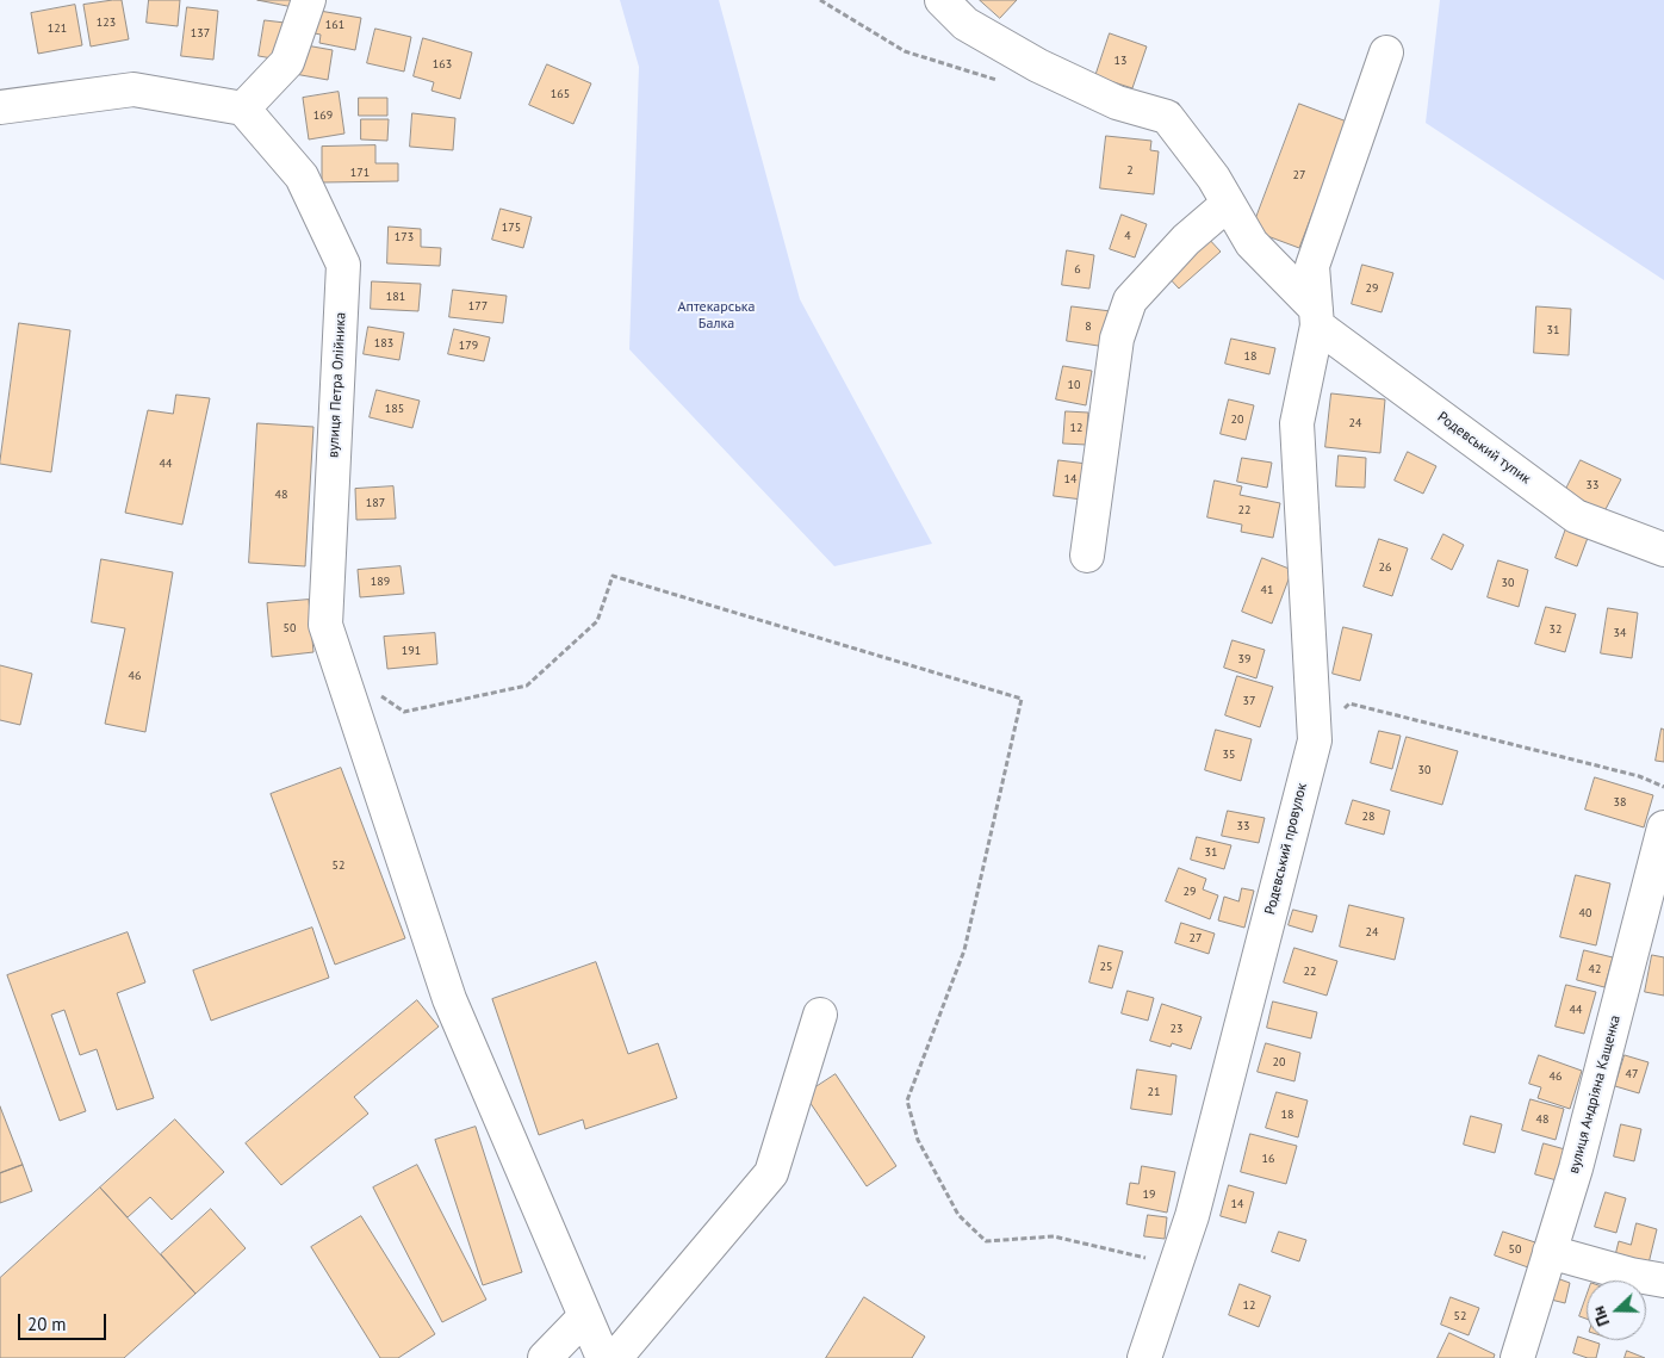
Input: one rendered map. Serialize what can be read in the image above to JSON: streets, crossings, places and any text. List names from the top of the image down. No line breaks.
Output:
{"streets":{"street":["вулиця Петра Олійника","Родевський тупик","Родевський провулок","вулиця Андріяна Кащенка"]},"crossings":[["Родевський тупик","Родевський провулок"]],"parks":["Аптекарська Балка"],"house_numbers":["123","161","121","137","13","163","165","169","2","171","27","175","4","173","6","29","181","177","8","31","183","179","18","10","185","20","24","12","44","14","33","48","187","22","26","189","30","41","50","32","34","191","39","46","37","35","30","38","28","33","31","52","29","40","24","27","25","42","22","44","23","20","47","46","21","18","48","16","19","14","50","12","52"],"scale_bar":"20 m","north":"left"}
